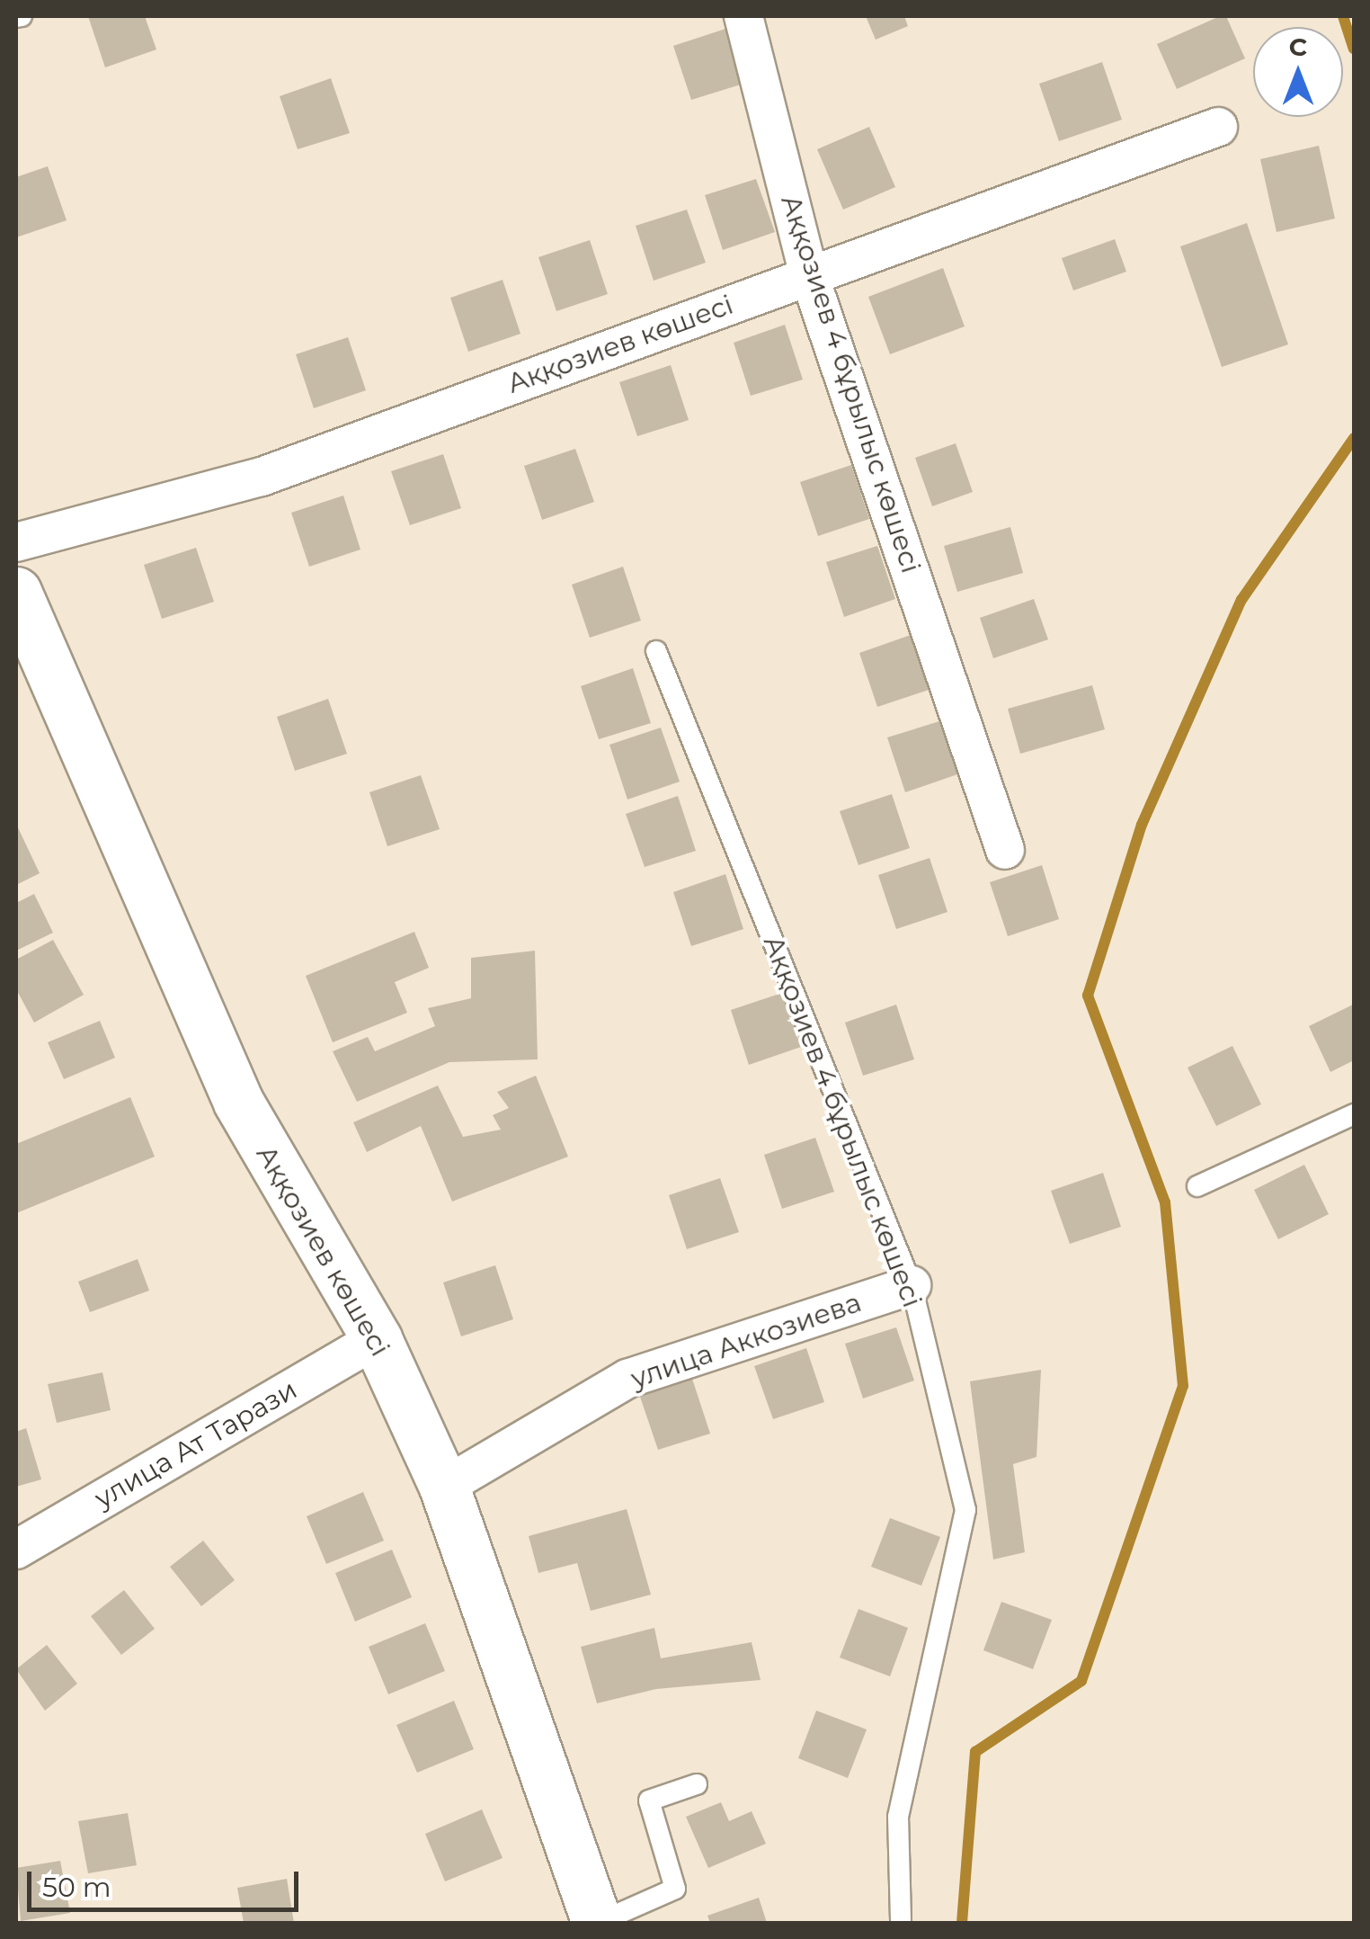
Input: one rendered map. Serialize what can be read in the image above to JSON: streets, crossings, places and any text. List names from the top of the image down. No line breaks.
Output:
{"streets":{"main road":["Аққозиев көшесі"],"street":["Аққозиев 4 бұрылыс көшесі","улица Аккозиева","улица Ат Тарази"]},"crossings":[["Аққозиев көшесі","Аққозиев 4 бұрылыс көшесі"],["Аққозиев көшесі","улица Аккозиева"],["Аққозиев көшесі","улица Ат Тарази"],["Аққозиев 4 бұрылыс көшесі","улица Аккозиева"]],"scale_bar":"50 m","north":"top"}
